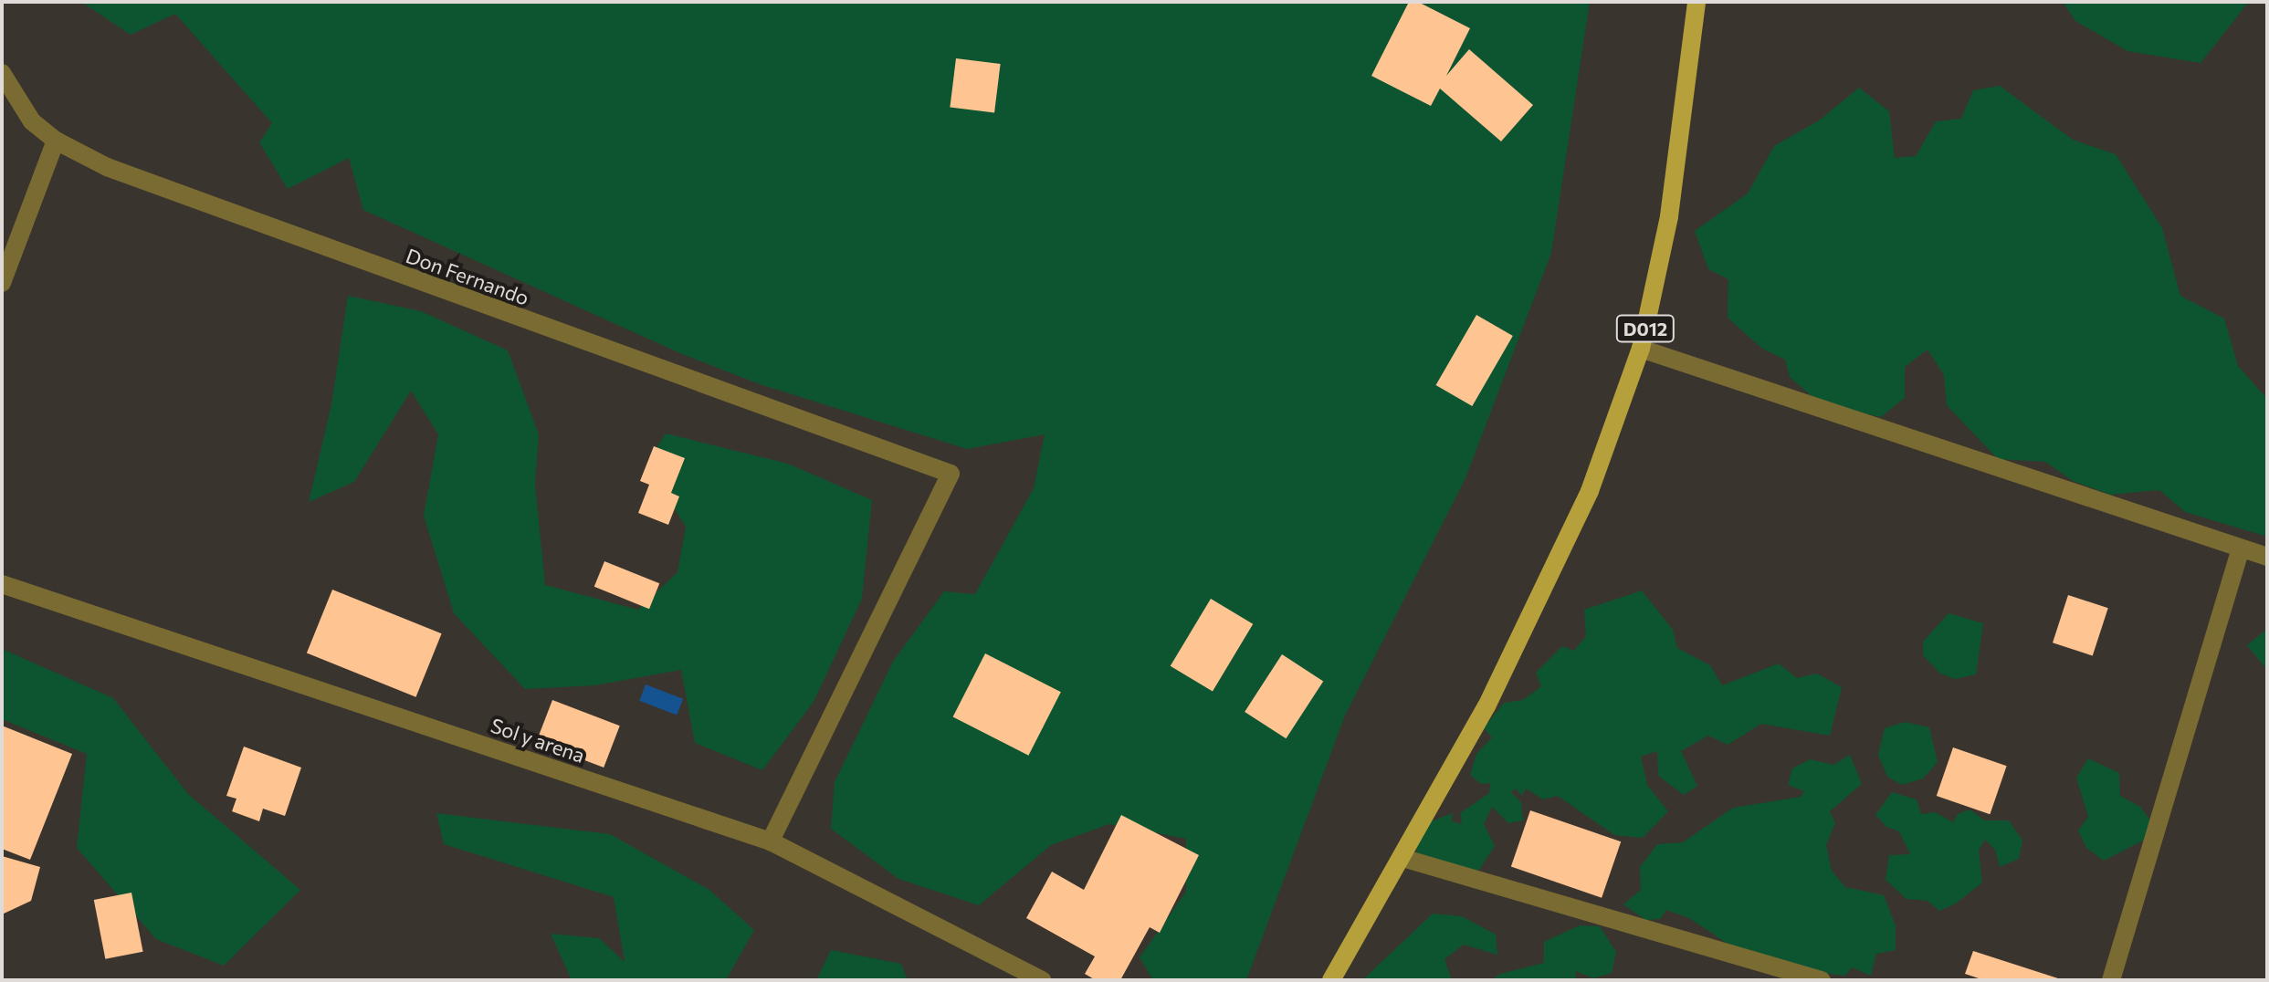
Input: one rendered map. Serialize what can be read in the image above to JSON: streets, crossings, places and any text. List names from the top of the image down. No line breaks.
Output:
{"streets":{"main road":["D012"],"street":["Don Fernando","Sol y arena"]},"crossings":[["Don Fernando","Sol y arena"]]}
